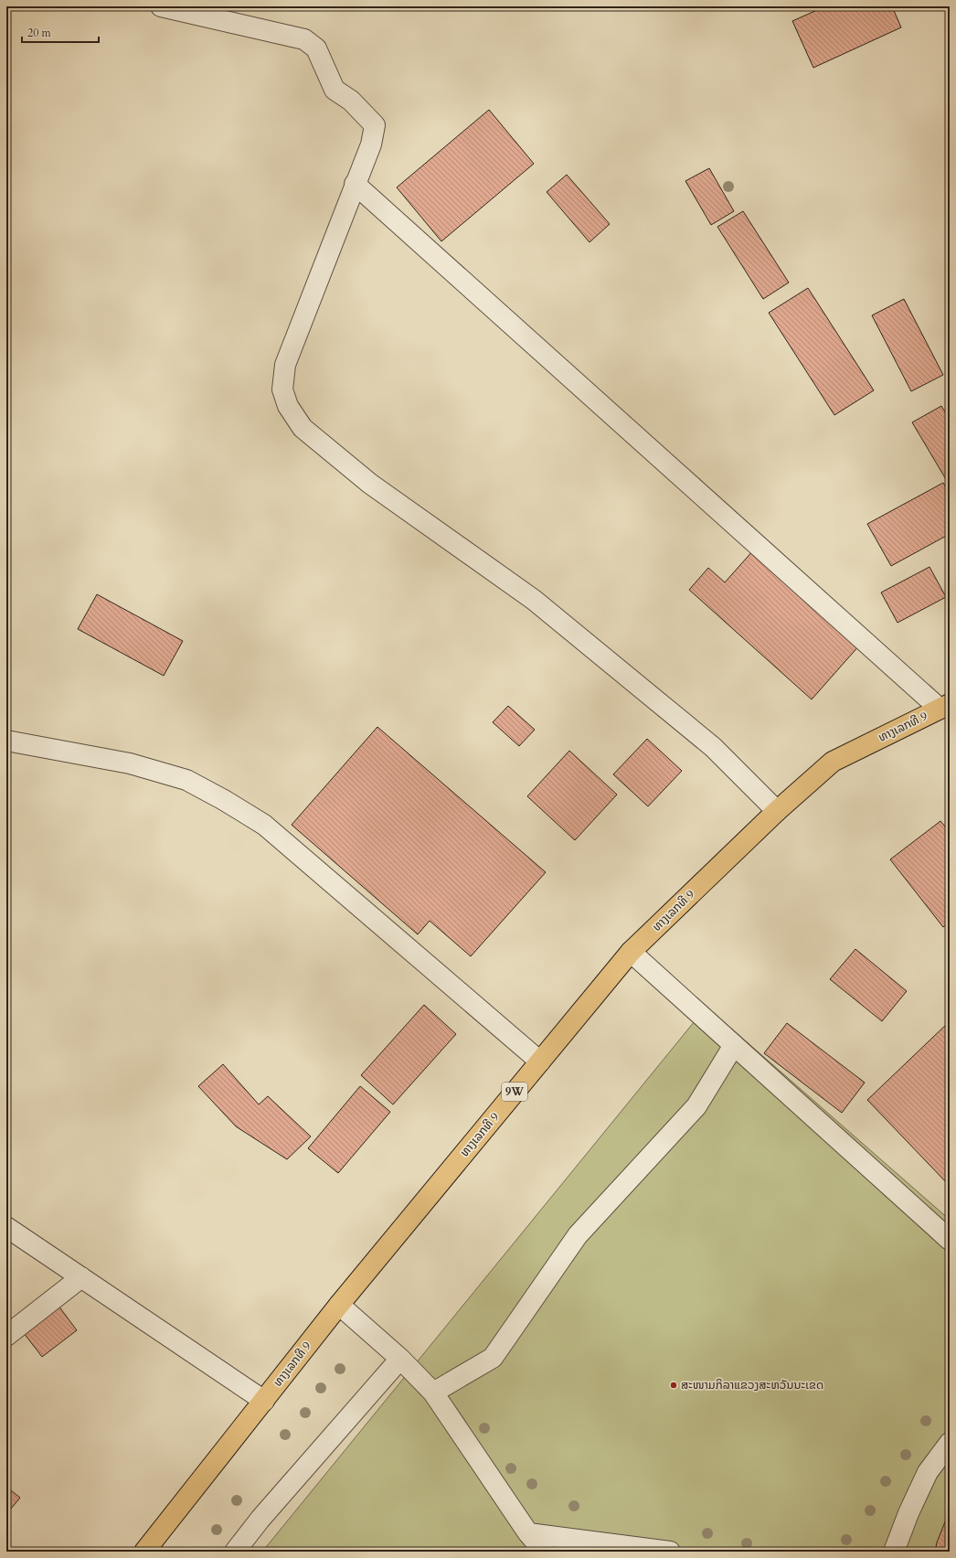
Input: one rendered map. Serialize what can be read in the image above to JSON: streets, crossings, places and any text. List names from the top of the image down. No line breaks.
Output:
{"streets":{"main road":["ທາງເລກທີ 9","9W"]},"places":["ສະໜາມກິລາແຂວງສະຫວັນນະເຂດ"],"scale_bar":"20 m"}
